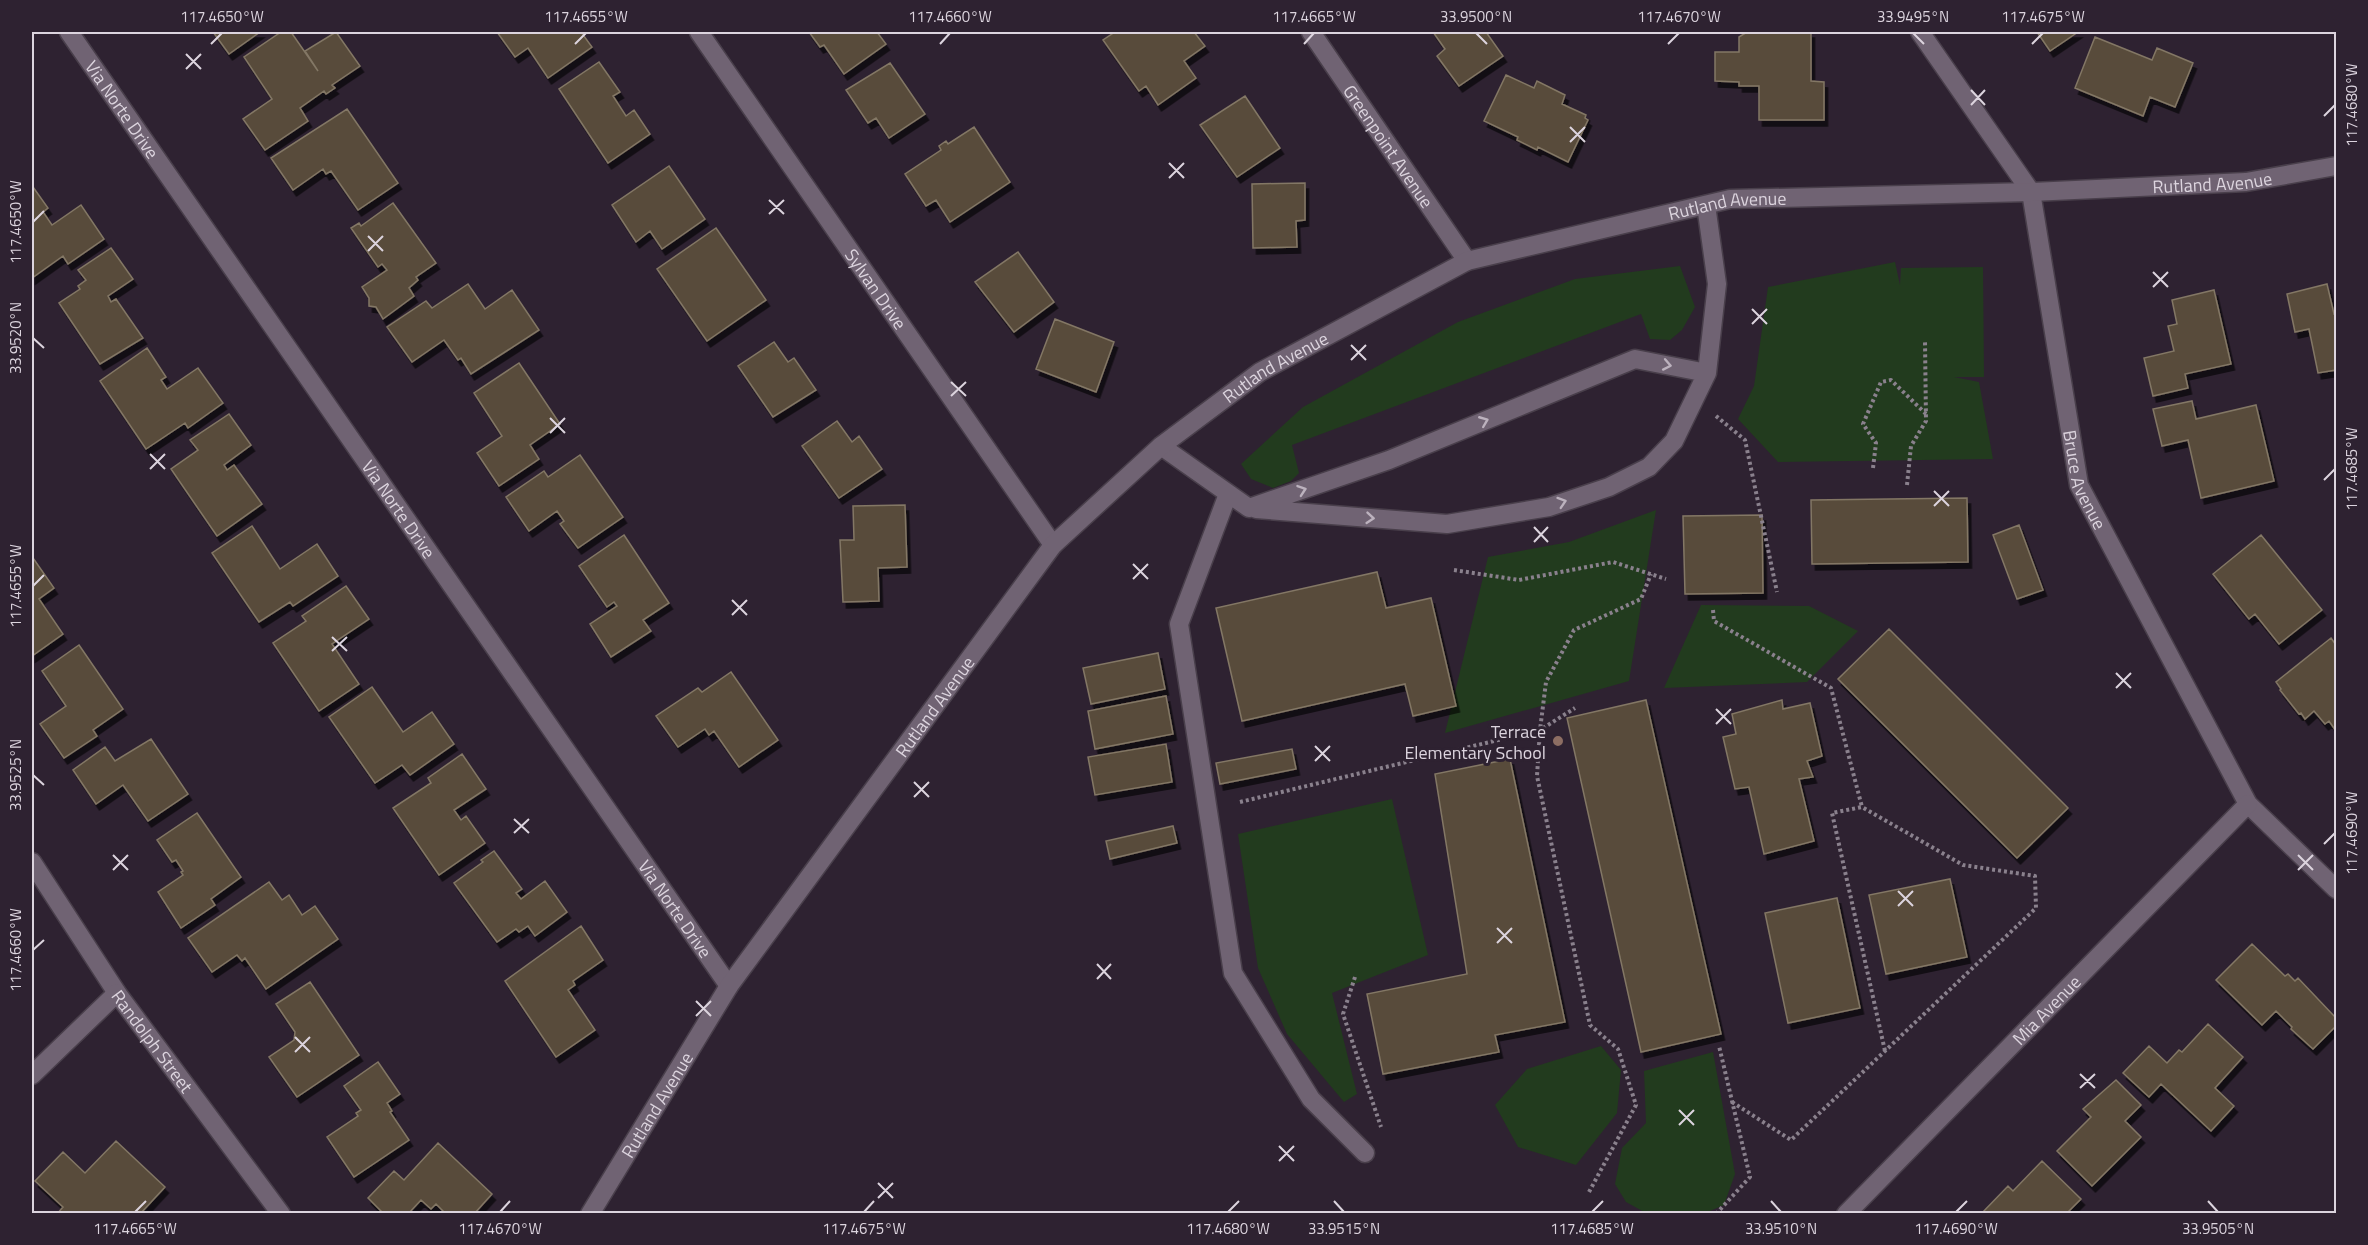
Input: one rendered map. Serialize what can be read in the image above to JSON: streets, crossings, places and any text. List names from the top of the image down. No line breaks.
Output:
{"streets":{"street":["Via Norte Drive","Greenpoint Avenue","Rutland Avenue","Sylvan Drive","Bruce Avenue","Mia Avenue","Randolph Street"]},"crossings":[["Via Norte Drive","Rutland Avenue"],["Greenpoint Avenue","Rutland Avenue"],["Rutland Avenue","Sylvan Drive"],["Rutland Avenue","Bruce Avenue"],["Bruce Avenue","Mia Avenue"]],"places":["Terrace Elementary School"],"coordinates":["117.4650°W","117.4655°W","117.4660°W","117.4665°W","33.9500°N","117.4670°W","33.9495°N","117.4675°W","117.4680°W","33.9520°N","117.4685°W","33.9525°N","117.4690°W","33.9515°N","33.9510°N","33.9505°N"]}
